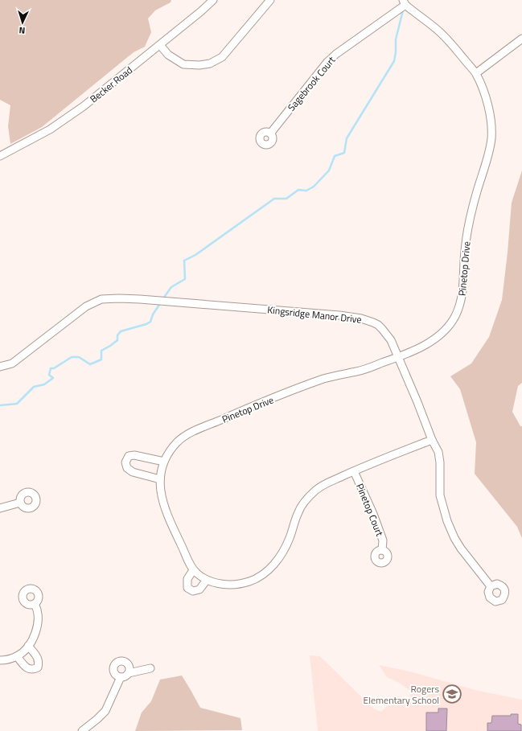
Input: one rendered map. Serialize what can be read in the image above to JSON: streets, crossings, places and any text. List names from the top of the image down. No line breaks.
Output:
{"streets":{"street":["Sagebrook Court","Becker Road","Pinetop Drive","Kingsridge Manor Drive","Pinetop Court"]},"crossings":[["Sagebrook Court","Pinetop Drive"],["Pinetop Drive","Kingsridge Manor Drive"],["Pinetop Drive","Pinetop Court"]],"places":{"school or university":["Rogers Elementary School"]},"north":"bottom"}
